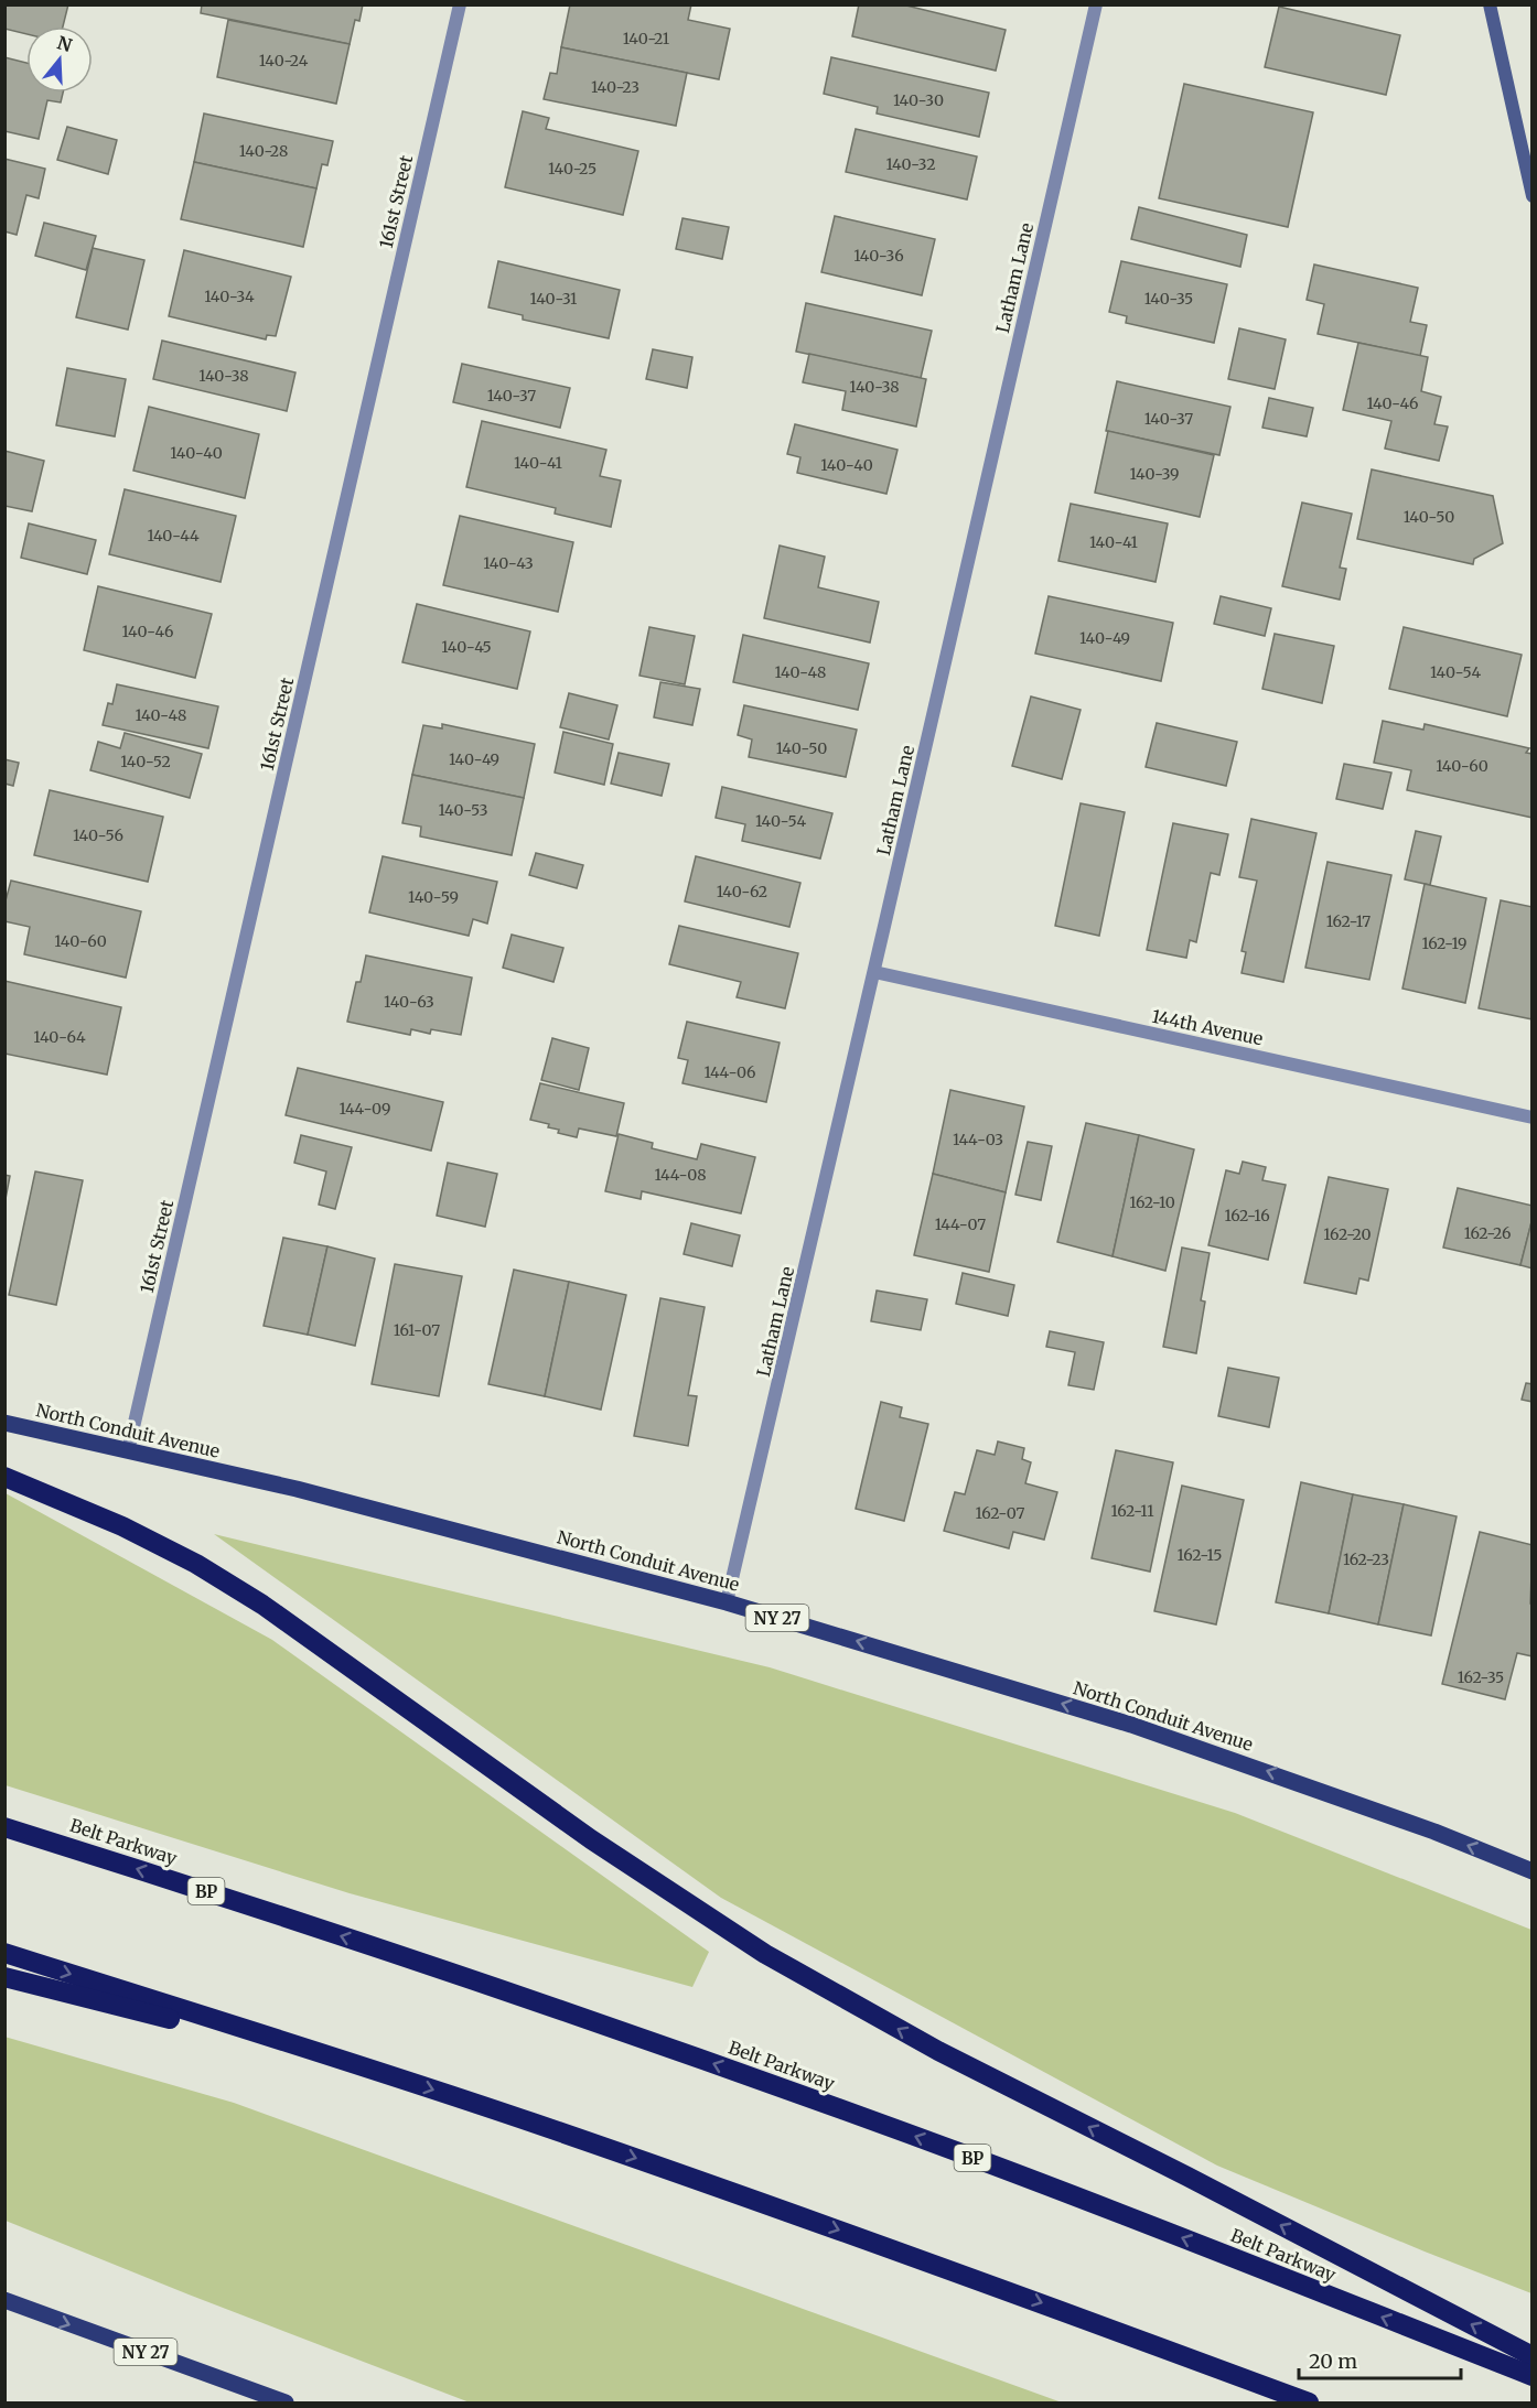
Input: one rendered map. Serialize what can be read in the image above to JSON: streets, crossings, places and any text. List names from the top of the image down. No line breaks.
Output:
{"streets":{"highway":["Belt Parkway","BP"],"main road":["North Conduit Avenue","NY 27"],"street":["161st Street","Latham Lane","144th Avenue"]},"crossings":[["161st Street","North Conduit Avenue"],["Latham Lane","144th Avenue"],["Latham Lane","North Conduit Avenue"]],"one_way":["North Conduit Avenue"],"house_numbers":["140-21","140-24","140-23","140-30","140-28","140-32","140-25","140-36","140-34","140-31","140-35","140-38","140-38","140-37","140-46","140-37","140-40","140-41","140-40","140-39","140-50","140-44","140-41","140-43","140-46","140-49","140-45","140-48","140-54","140-48","140-50","140-49","140-52","140-60","140-53","140-54","140-56","140-62","140-59","162-17","140-60","162-19","140-63","140-64","144-06","144-09","144-03","144-08","162-10","162-16","144-07","162-26","162-20","161-07","162-11","162-07","162-15","162-23","162-35"],"scale_bar":"20 m","north":"top"}
